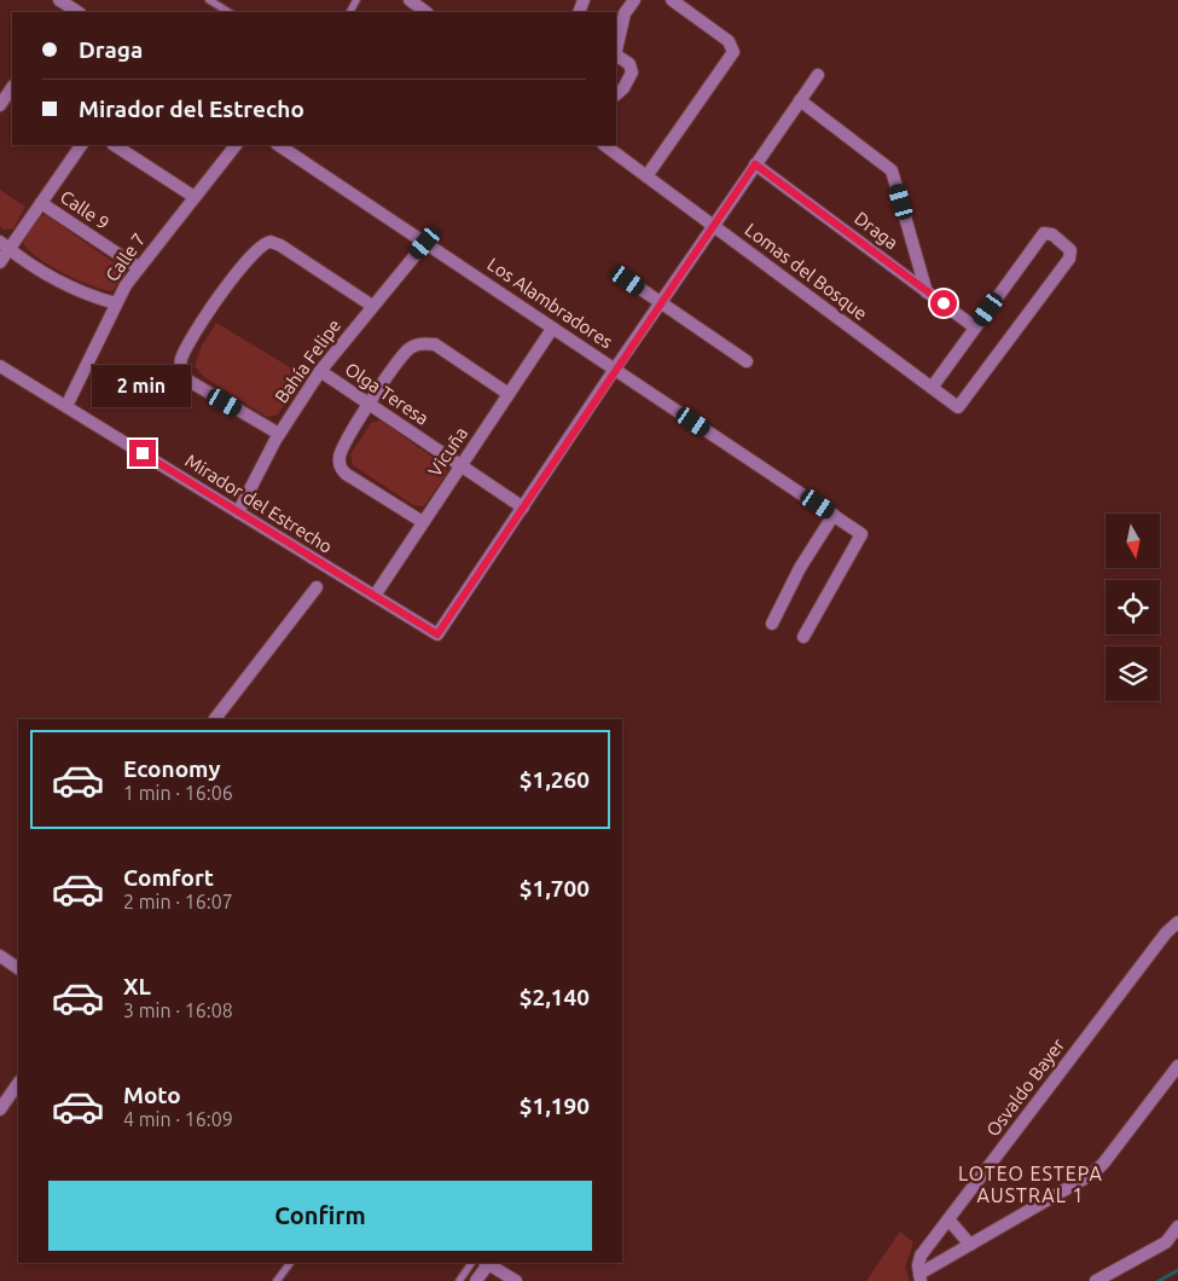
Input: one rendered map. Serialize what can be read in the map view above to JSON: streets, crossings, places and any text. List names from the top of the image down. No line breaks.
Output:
{"streets":{"street":["Calle 9","Draga","Calle 7","Lomas del Bosque","Los Alambradores","Bahía Felipe","Olga Teresa","Vicuña","Mirador del Estrecho","Osvaldo Bayer"]},"crossings":[["Calle 9","Calle 7"],["Draga","Lomas del Bosque"],["Calle 7","Mirador del Estrecho"],["Los Alambradores","Bahía Felipe"],["Los Alambradores","Vicuña"],["Bahía Felipe","Olga Teresa"],["Bahía Felipe","Mirador del Estrecho"],["Olga Teresa","Vicuña"],["Olga Teresa","Mirador del Estrecho"],["Vicuña","Mirador del Estrecho"]],"districts":["LOTEO ESTEPA AUSTRAL 1"],"north":"bottom","page":{"banner":["Draga","Mirador del Estrecho"],"bubble":"2 min","list":[{"name":"Economy","note":"1 min · 16:06","value":"$1,260"},{"name":"Comfort","note":"2 min · 16:07","value":"$1,700"},{"name":"XL","note":"3 min · 16:08","value":"$2,140"},{"name":"Moto","note":"4 min · 16:09","value":"$1,190"}],"buttons":"Confirm"}}
